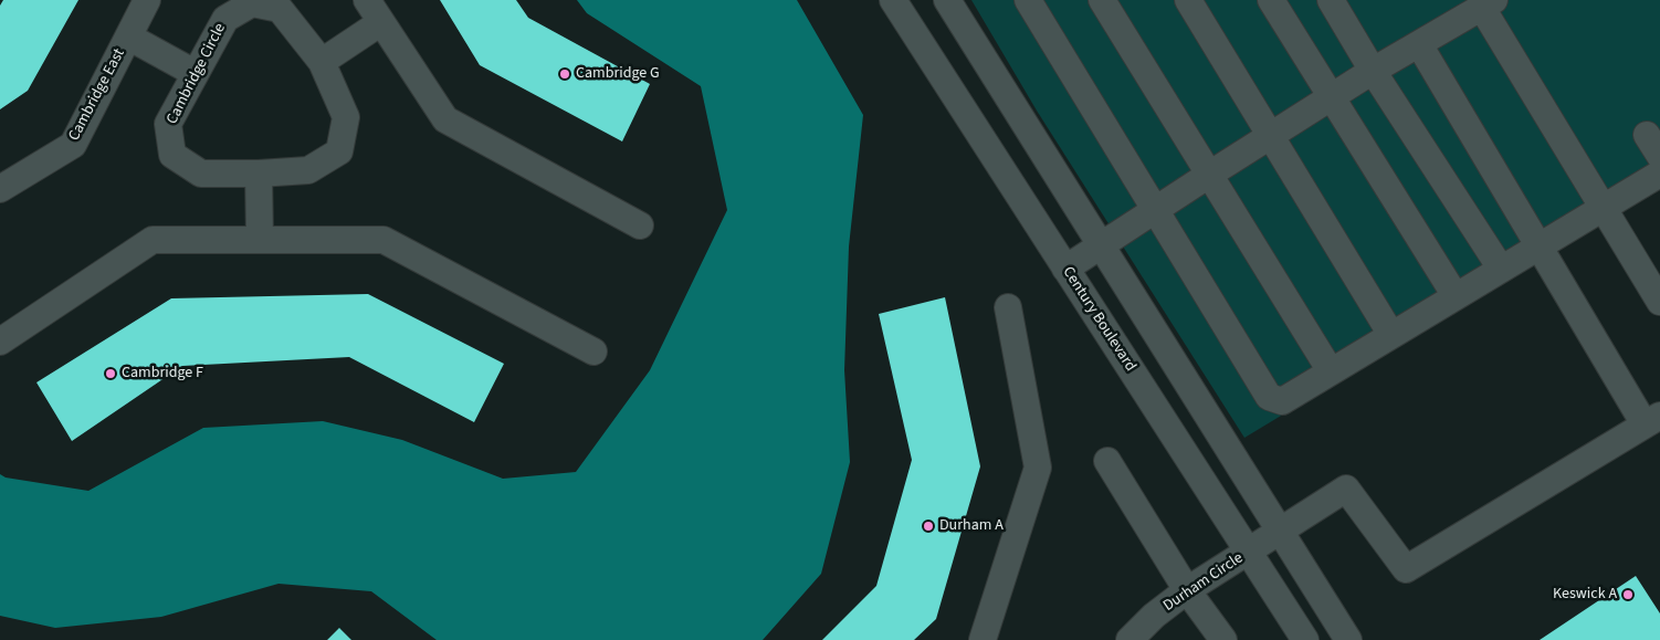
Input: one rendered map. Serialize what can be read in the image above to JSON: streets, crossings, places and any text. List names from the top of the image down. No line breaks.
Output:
{"streets":{"street":["Cambridge Circle","Cambridge East","Century Boulevard","Durham Circle"]},"crossings":[["Century Boulevard","Durham Circle"]],"places":["Cambridge G","Cambridge F","Durham A","Keswick A"]}
